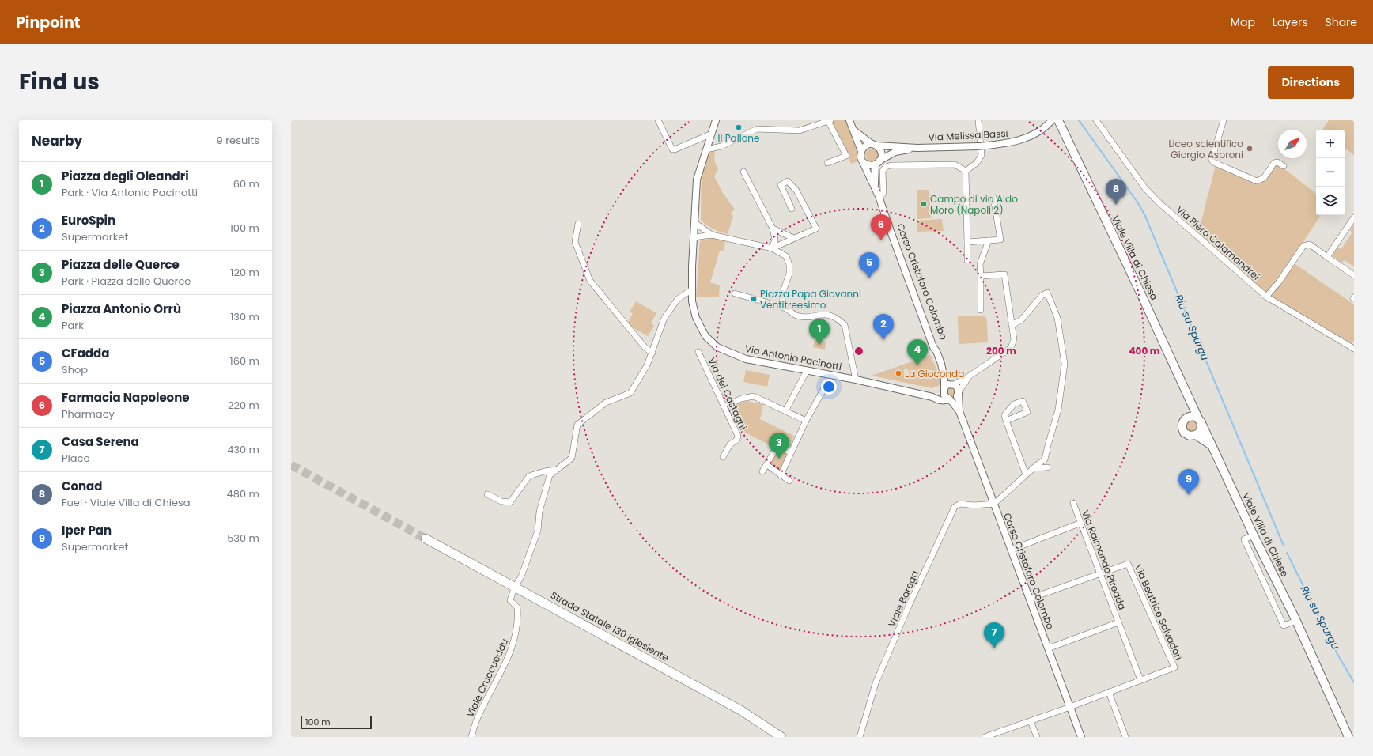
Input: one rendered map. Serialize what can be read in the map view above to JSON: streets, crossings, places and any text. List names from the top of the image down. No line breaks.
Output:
{"streets":{"highway":["Strada Statale 130 Iglesiente"],"main road":["Viale Villa di Chiesa","Viale Villa di Chiese"],"street":["Via Melissa Bassi","Via Piero Calamandrei","Corso Cristoforo Colombo","Via Antonio Pacinotti","Via dei Castagni","Via Raimondo Piredda","Viale Barega","Via Beatrice Salvadori","Viale Cruccueddu"]},"crossings":[["Via Melissa Bassi","Corso Cristoforo Colombo"],["Viale Villa di Chiesa","Viale Villa di Chiese"],["Corso Cristoforo Colombo","Via Antonio Pacinotti"],["Corso Cristoforo Colombo","Viale Barega"],["Corso Cristoforo Colombo","Via Beatrice Salvadori"],["Via Raimondo Piredda","Via Beatrice Salvadori"]],"water":["Riu su Spurgu"],"places":["Il Pallone","Liceo scientifico Giorgio Asproni","Campo di via Aldo Moro (Napoli 2)","Piazza Papa Giovanni Ventitreesimo","La Gioconda"],"scale_bar":"100 m","north":"top right","page":{"header":"Pinpoint","nav":["Map","Layers","Share"],"title":"Find us","buttons":"Directions","heading":["Nearby","9 results"],"map_buttons":["+","−"],"list":[{"mark":"1","name":"Piazza degli Oleandri","note":"Park · Via Antonio Pacinotti","value":"60 m"},{"mark":"2","name":"EuroSpin","note":"Supermarket","value":"100 m"},{"mark":"3","name":"Piazza delle Querce","note":"Park · Piazza delle Querce","value":"120 m"},{"mark":"4","name":"Piazza Antonio Orrù","note":"Park","value":"130 m"},{"mark":"5","name":"CFadda","note":"Shop","value":"160 m"},{"mark":"6","name":"Farmacia Napoleone","note":"Pharmacy","value":"220 m"},{"mark":"7","name":"Casa Serena","note":"Place","value":"430 m"},{"mark":"8","name":"Conad","note":"Fuel · Viale Villa di Chiesa","value":"480 m"},{"mark":"9","name":"Iper Pan","note":"Supermarket","value":"530 m"}],"pins":["8","6","5","2","1","4","3","9","7"],"scale":"100 m"},"rings":["200 m","400 m"]}
